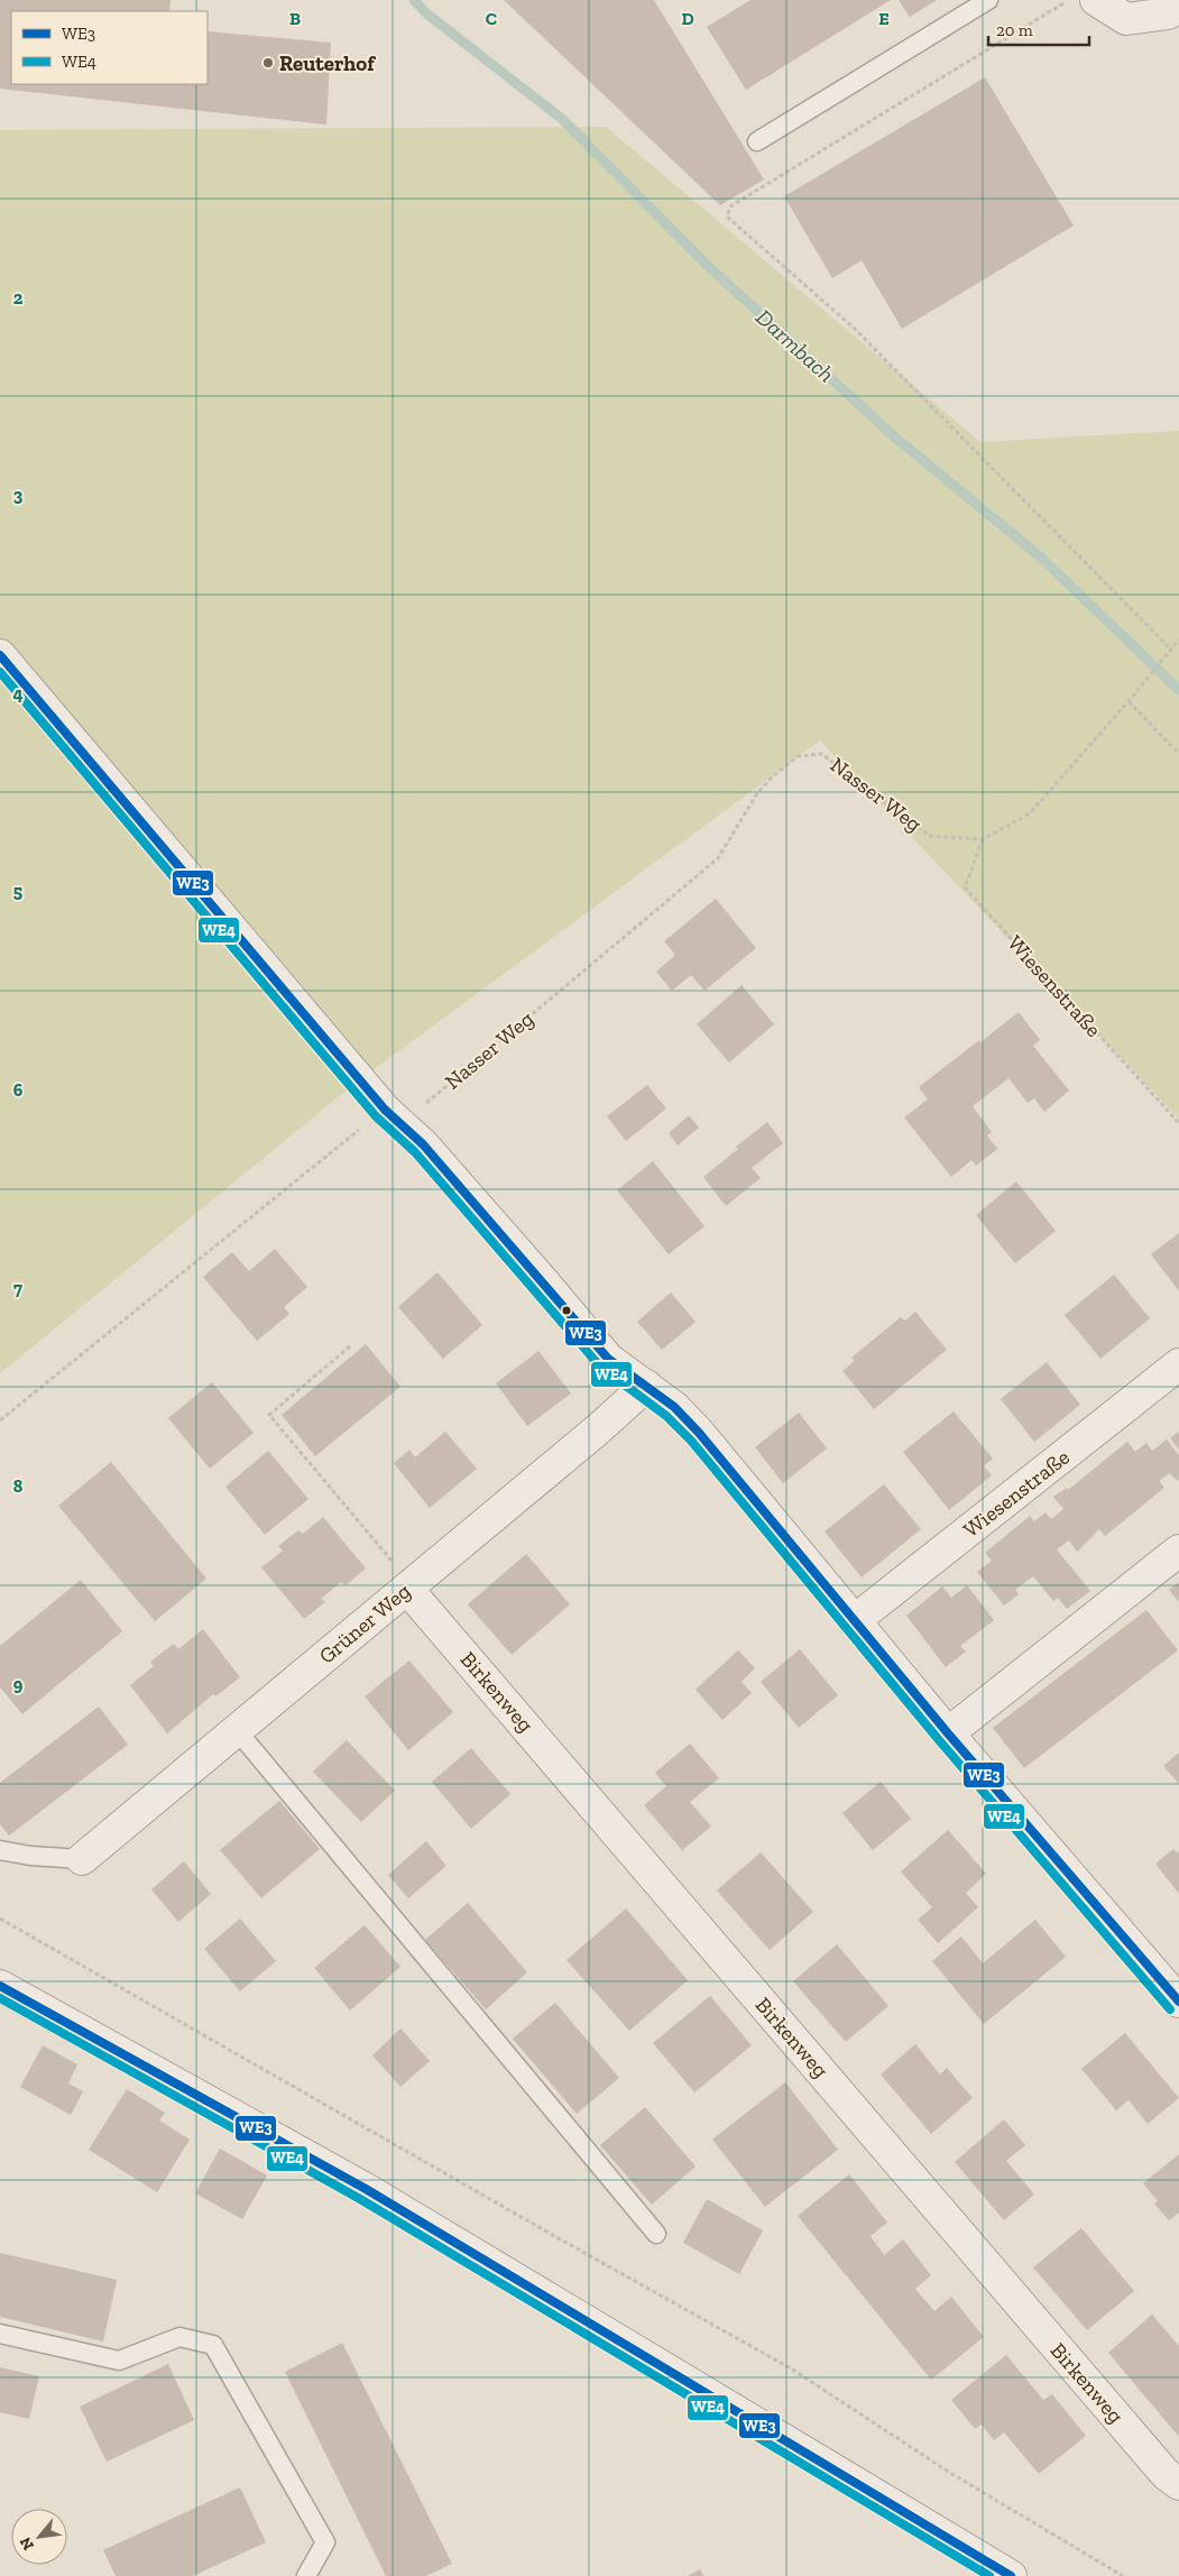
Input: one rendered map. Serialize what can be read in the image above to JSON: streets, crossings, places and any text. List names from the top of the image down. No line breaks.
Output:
{"streets":{"street":["Wiesenstraße","Grüner Weg","Birkenweg"],"path":["Nasser Weg"]},"crossings":[["Nasser Weg","Wiesenstraße"],["Grüner Weg","Birkenweg"]],"water":["Darmbach"],"places":["Reuterhof"],"lines":["transit line WE3","transit line WE4"],"legend":["WE3","WE4"],"scale_bar":"20 m","north":"bottom left","grid":{"columns":["B","C","D","E"],"rows":["2","3","4","5","6","7","8","9"]}}
